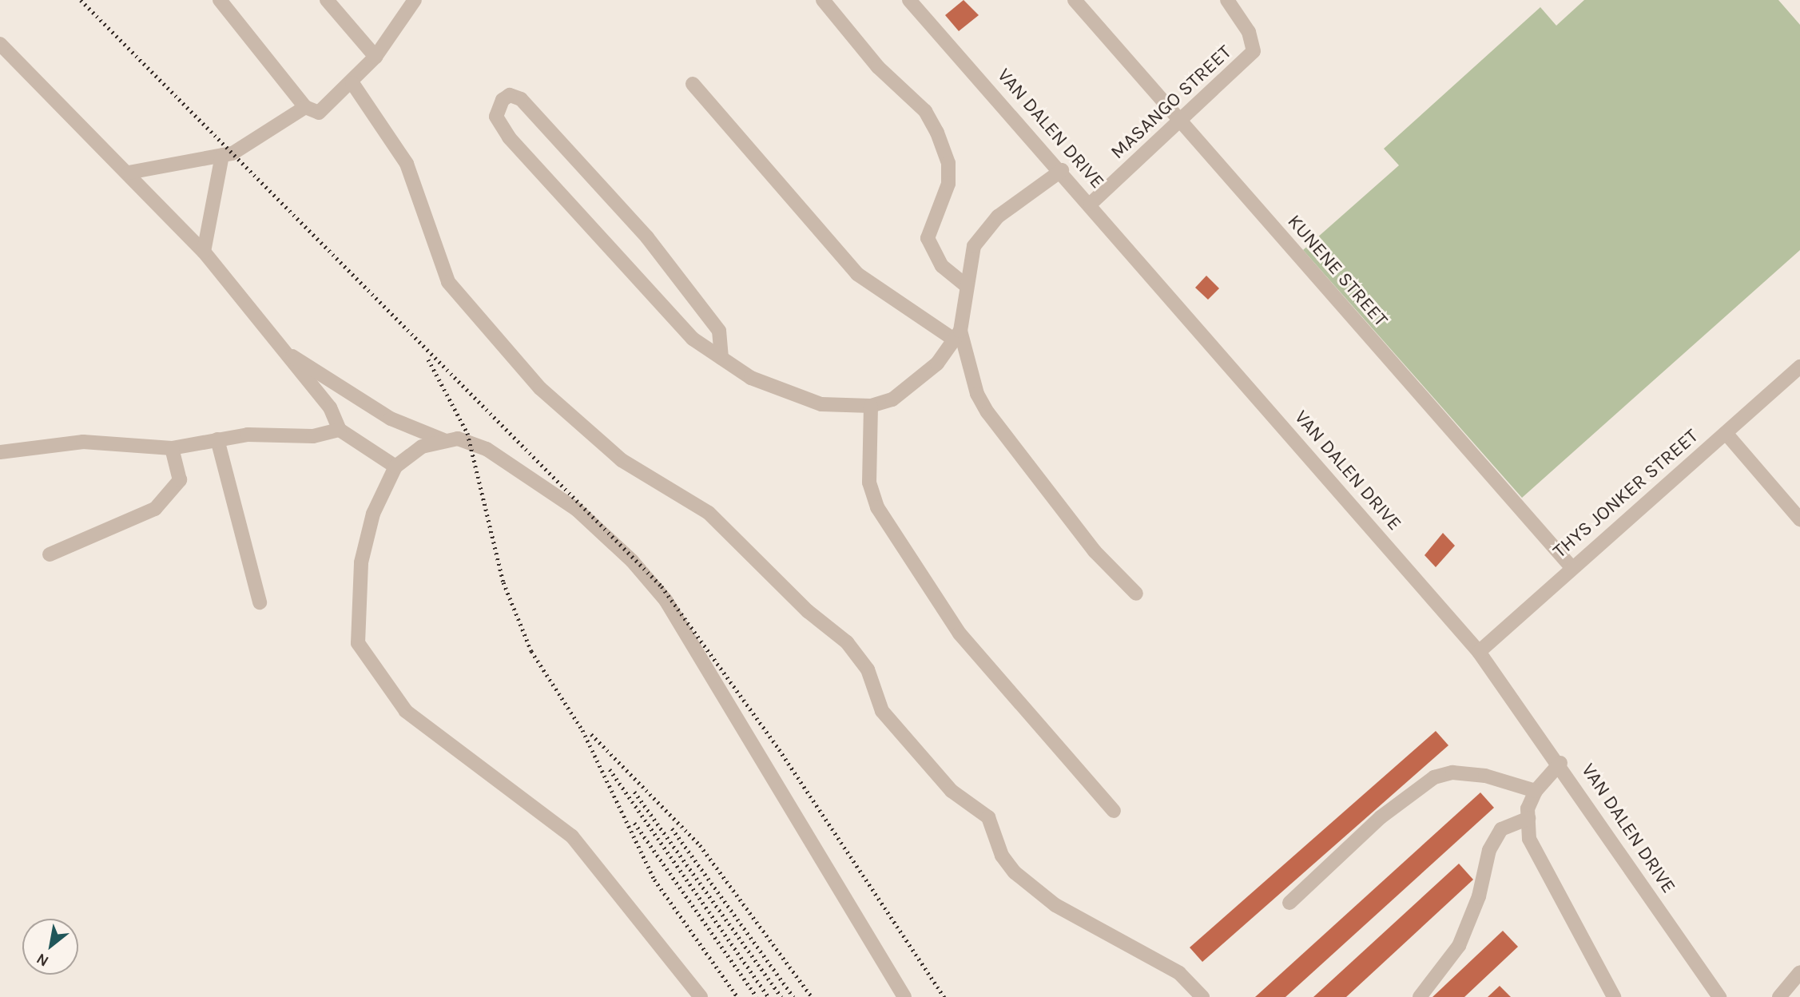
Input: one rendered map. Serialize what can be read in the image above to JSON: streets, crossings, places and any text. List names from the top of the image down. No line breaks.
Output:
{"streets":{"street":["MASANGO STREET","VAN DALEN DRIVE","KUNENE STREET","THYS JONKER STREET"]},"crossings":[["MASANGO STREET","VAN DALEN DRIVE"],["MASANGO STREET","KUNENE STREET"],["VAN DALEN DRIVE","THYS JONKER STREET"],["KUNENE STREET","THYS JONKER STREET"]],"north":"bottom left"}
